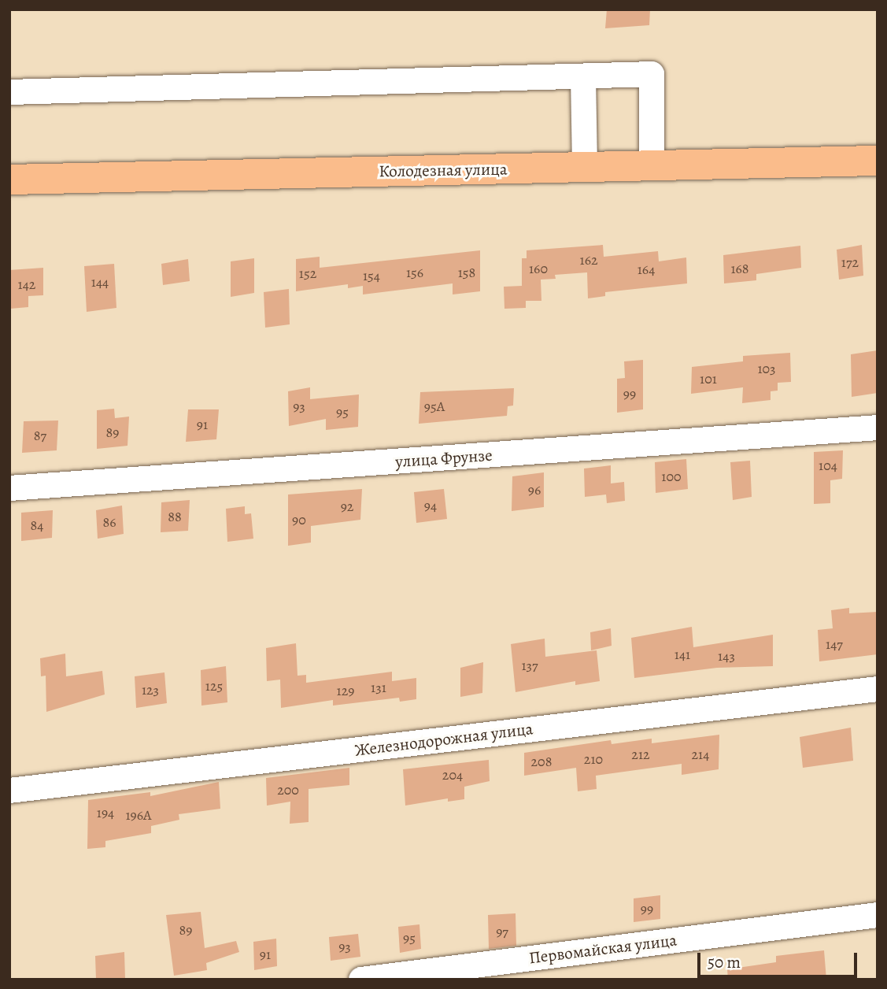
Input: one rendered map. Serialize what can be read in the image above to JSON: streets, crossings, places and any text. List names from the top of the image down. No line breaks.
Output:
{"streets":{"main road":["Колодезная улица"],"street":["улица Фрунзе","Железнодорожная улица","Первомайская улица"]},"house_numbers":["162","172","160","168","164","156","158","152","154","144","142","103","101","99","93","95А","95","91","89","87","104","100","96","94","92","88","90","86","84","147","141","143","137","125","131","123","129","212","214","210","208","204","200","194","196А","99","89","97","95","93","91"],"scale_bar":"50 m"}
